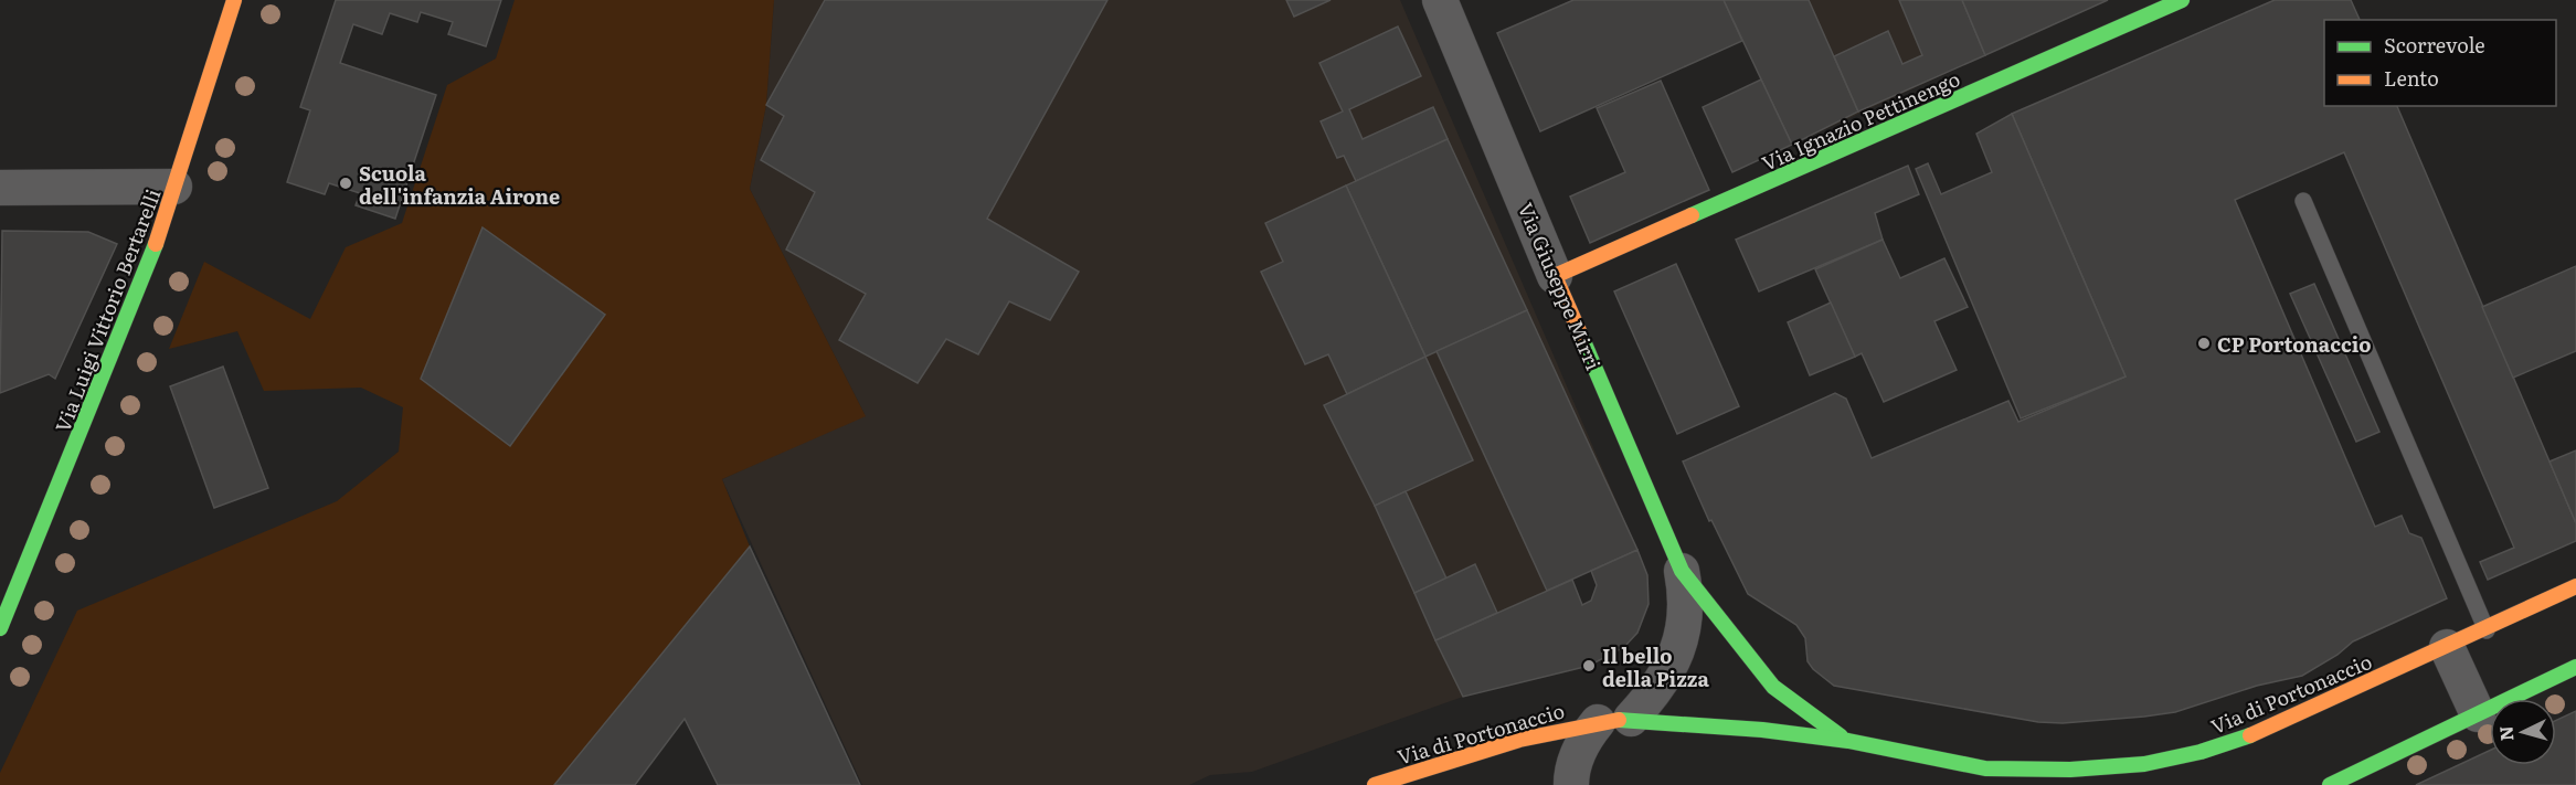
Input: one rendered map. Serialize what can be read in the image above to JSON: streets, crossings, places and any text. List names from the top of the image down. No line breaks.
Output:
{"streets":{"main road":["Via Ignazio Pettinengo","Via Giuseppe Mirri","Via Luigi Vittorio Bertarelli","Via di Portonaccio"]},"crossings":[["Via Ignazio Pettinengo","Via Giuseppe Mirri"],["Via Giuseppe Mirri","Via di Portonaccio"]],"places":["Scuola dell'infanzia Airone","CP Portonaccio","Il bello della Pizza"],"legend":["Scorrevole","Lento"],"north":"left"}
